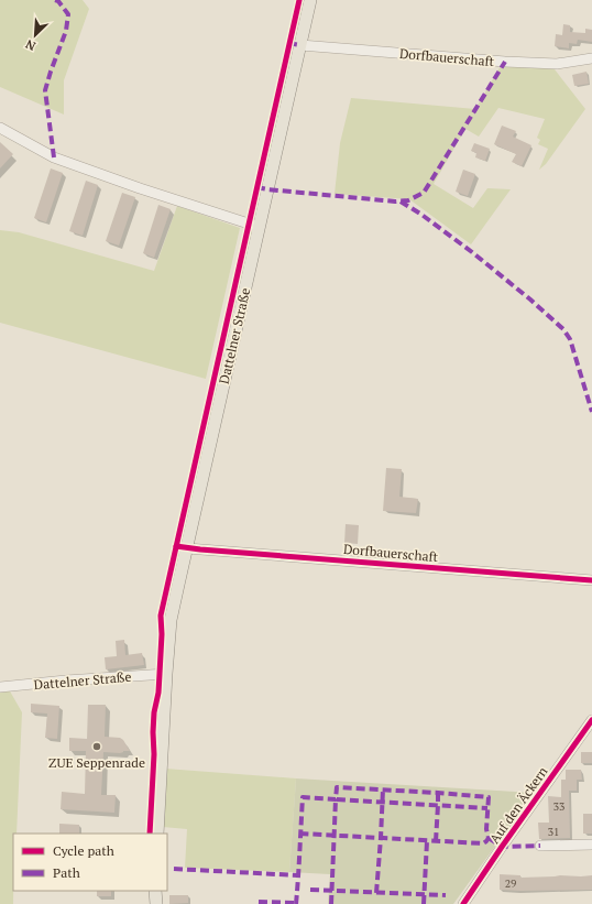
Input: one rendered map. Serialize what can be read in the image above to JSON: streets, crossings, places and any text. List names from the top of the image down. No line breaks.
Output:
{"streets":{"main road":["Dattelner Straße"],"street":["Dorfbauerschaft","Auf den Äckern"]},"crossings":[["Dorfbauerschaft","Dattelner Straße"]],"places":["ZUE Seppenrade"],"house_numbers":["33","31","29"],"legend":["Cycle path","Path"],"north":"bottom left"}
